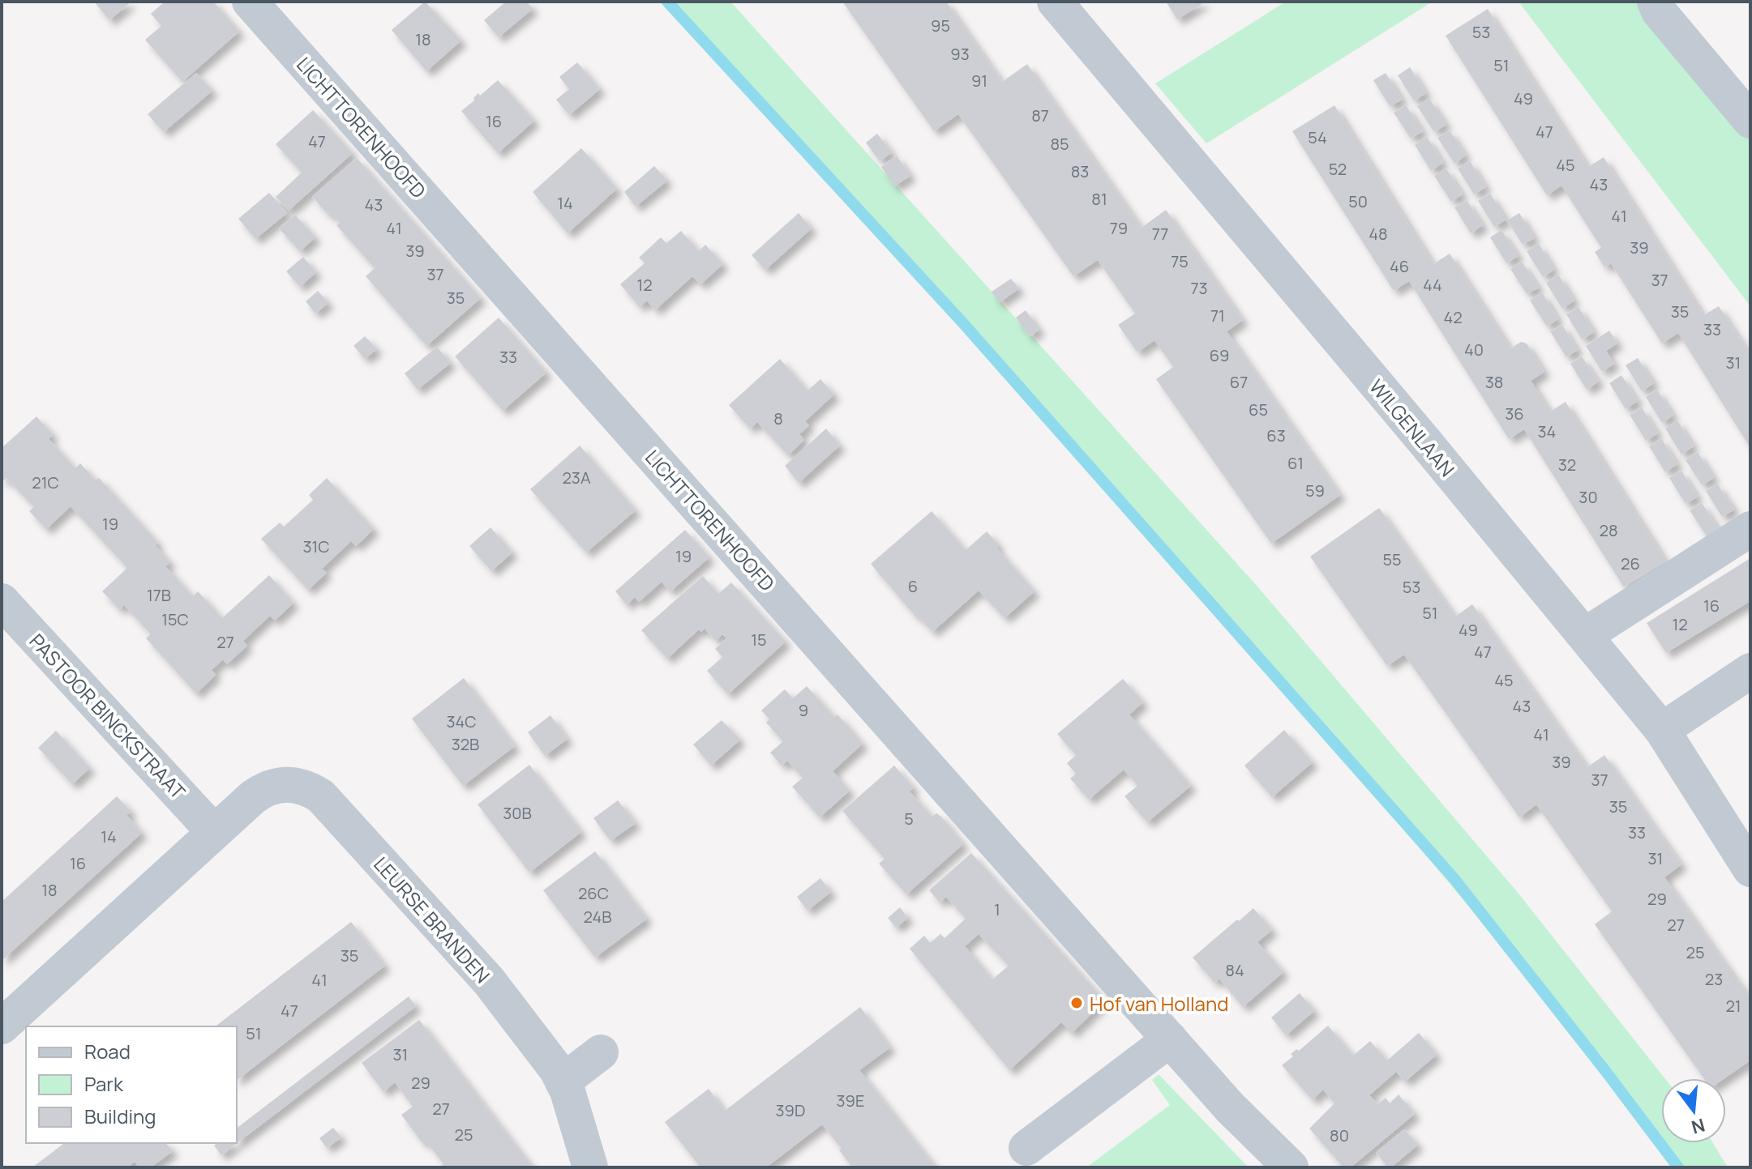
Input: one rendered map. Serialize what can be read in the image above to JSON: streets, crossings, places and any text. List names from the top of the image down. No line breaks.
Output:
{"streets":{"street":["LICHTTORENHOOFD","WILGENLAAN","PASTOOR BINCKSTRAAT","LEURSE BRANDEN"]},"crossings":[["PASTOOR BINCKSTRAAT","LEURSE BRANDEN"]],"places":["Hof van Holland"],"house_numbers":["95","53","18","93","51","91","49","87","16","47","54","47","85","45","52","83","43","81","50","14","43","41","41","79","77","48","39","39","75","46","37","37","12","44","73","35","35","71","42","33","40","69","33","31","67","38","65","36","8","34","63","61","32","23A","21C","59","30","19","28","31C","19","55","26","6","53","17B","16","51","15C","12","49","15","27","47","45","43","9","34C","41","32B","39","37","35","30B","5","33","14","31","16","18","26C","29","1","24B","27","25","35","84","23","41","21","47","51","31","29","39E","27","39D","25","80"],"legend":["Road","Park","Building"],"north":"bottom"}
